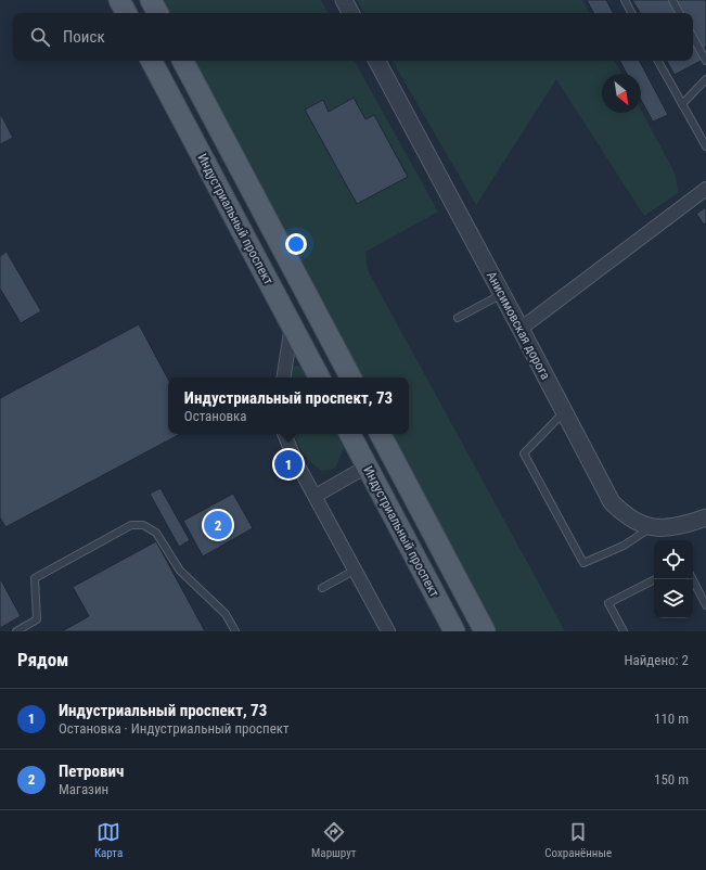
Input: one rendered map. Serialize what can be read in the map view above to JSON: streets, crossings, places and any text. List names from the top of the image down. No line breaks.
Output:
{"streets":{"main road":["Индустриальный проспект"],"street":["Анисимовская дорога"]},"north":"bottom right","page":{"search":"Поиск","popup":["Индустриальный проспект, 73","Остановка"],"pins":["1","2"],"heading":["Рядом","Найдено: 2"],"list":[{"mark":"1","name":"Индустриальный проспект, 73","note":"Остановка · Индустриальный проспект","value":"110 m"},{"mark":"2","name":"Петрович","note":"Магазин","value":"150 m"}],"nav":["Карта","Маршрут","Сохранённые"]}}
